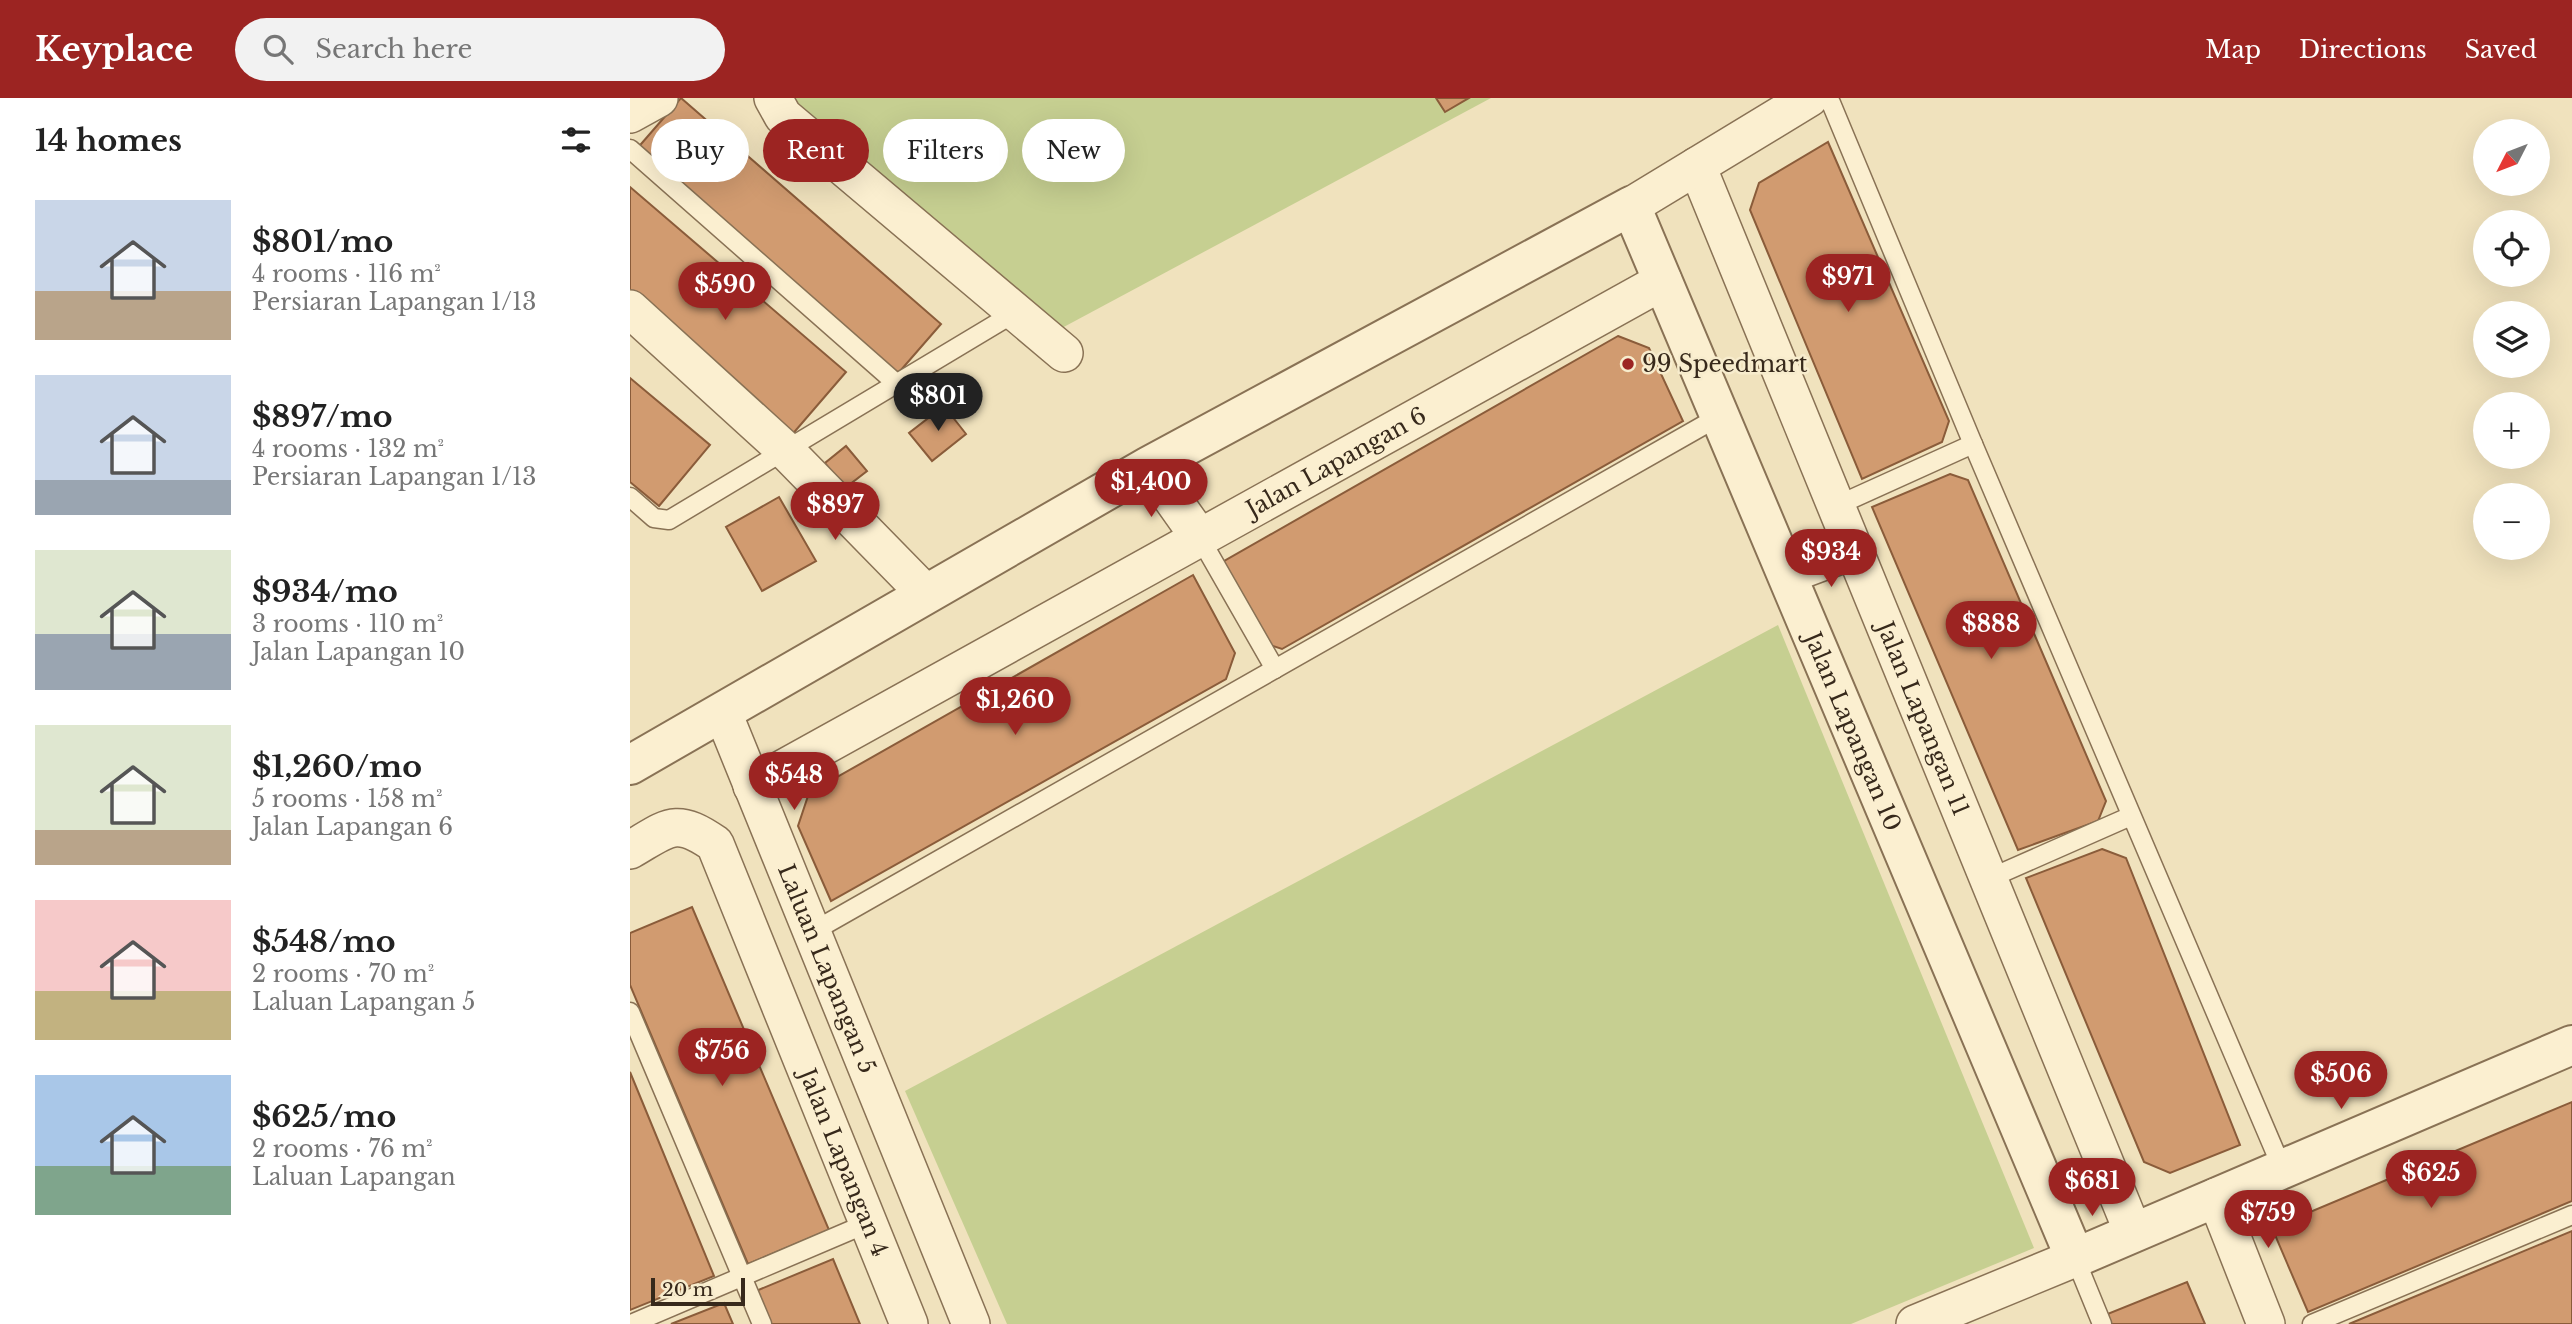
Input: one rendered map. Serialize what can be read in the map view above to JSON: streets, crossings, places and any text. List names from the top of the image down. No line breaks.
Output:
{"streets":{"street":["Jalan Lapangan 6","Jalan Lapangan 11","Jalan Lapangan 10","Laluan Lapangan 5","Jalan Lapangan 4"]},"crossings":[["Jalan Lapangan 6","Jalan Lapangan 10"],["Jalan Lapangan 6","Laluan Lapangan 5"]],"places":["99 Speedmart"],"scale_bar":"20 m","north":"bottom left","page":{"header":"Keyplace","search":"Search here","nav":["Map","Directions","Saved"],"heading":"14 homes","map_buttons":["+","−"],"chip":["Buy","Rent","Filters","New"],"list":[{"name":"$801/mo","note":"4 rooms · 116 m² · Persiaran Lapangan 1/13"},{"name":"$897/mo","note":"4 rooms · 132 m² · Persiaran Lapangan 1/13"},{"name":"$934/mo","note":"3 rooms · 110 m² · Jalan Lapangan 10"},{"name":"$1,260/mo","note":"5 rooms · 158 m² · Jalan Lapangan 6"},{"name":"$548/mo","note":"2 rooms · 70 m² · Laluan Lapangan 5"},{"name":"$625/mo","note":"2 rooms · 76 m² · Laluan Lapangan"}],"price":["$971","$590","$801","$1,400","$897","$934","$888","$1,260","$548","$756","$506","$625","$681","$759"],"scale":"20 m"}}
